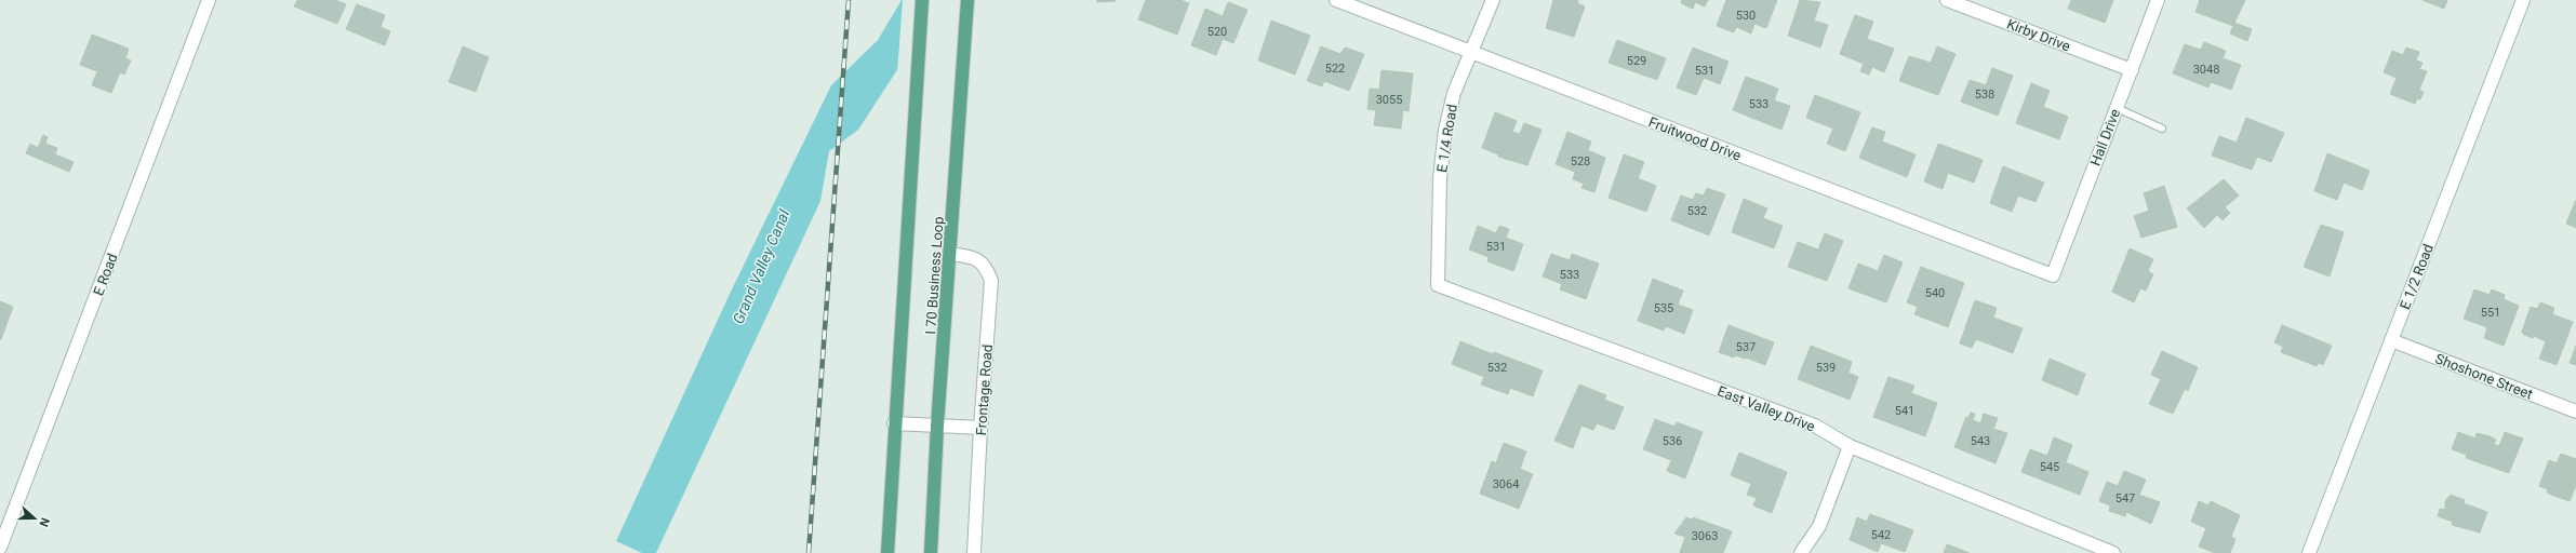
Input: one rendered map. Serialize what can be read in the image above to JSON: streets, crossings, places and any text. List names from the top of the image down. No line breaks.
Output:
{"streets":{"main road":["I 70 Business Loop"],"street":["Kirby Drive","Hall Drive","E 1/4 Road","Fruitwood Drive","E Road","E 1/2 Road","Shoshone Street","Frontage Road","East Valley Drive"]},"crossings":[["Kirby Drive","Hall Drive"],["Hall Drive","Fruitwood Drive"],["E 1/4 Road","Fruitwood Drive"],["E 1/4 Road","East Valley Drive"],["I 70 Business Loop","Frontage Road"],["E 1/2 Road","Shoshone Street"]],"water":["Grand Valley Canal"],"house_numbers":["530","520","529","522","3048","531","538","3055","533","528","532","531","533","540","535","551","537","532","539","541","536","543","545","3064","547","542","3063"],"north":"right"}
